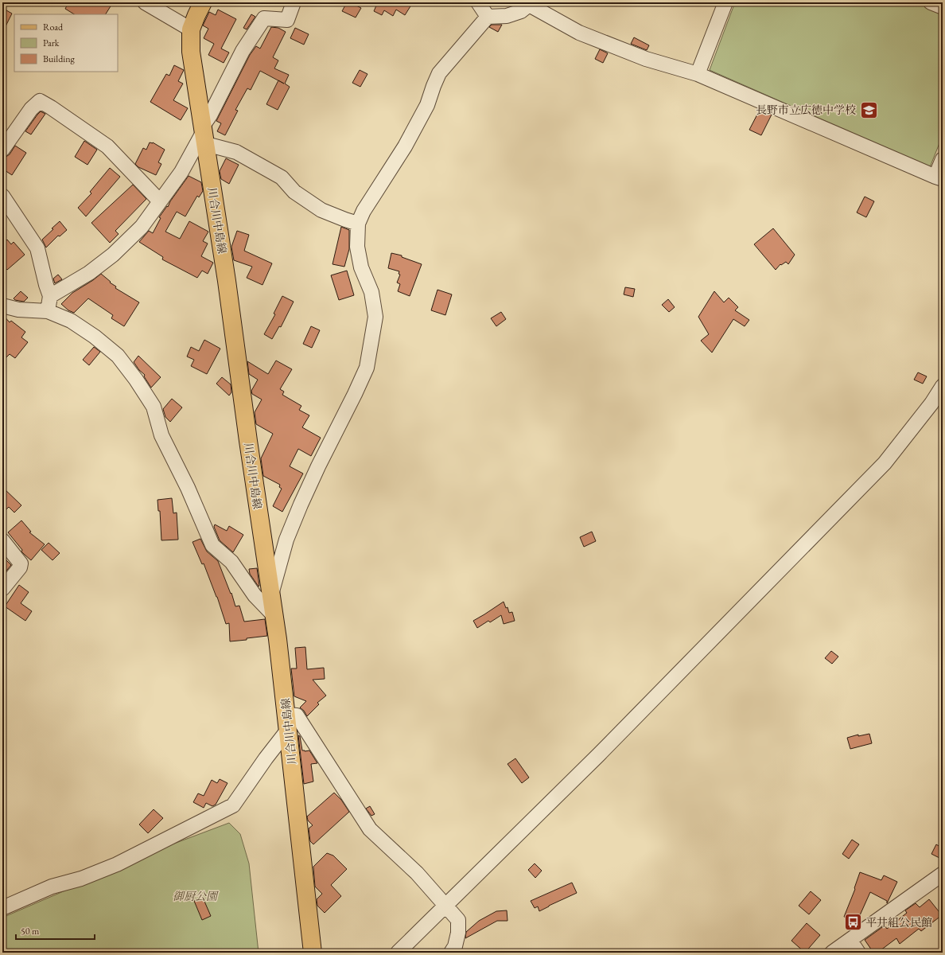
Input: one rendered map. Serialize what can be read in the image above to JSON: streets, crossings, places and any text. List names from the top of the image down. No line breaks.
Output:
{"streets":{"main road":["川合川中島線"]},"parks":["御厨公園"],"places":{"school or university":["長野市立広徳中学校"],"bus stop":["平井組公民館"]},"legend":["Road","Park","Building"],"scale_bar":"50 m"}
